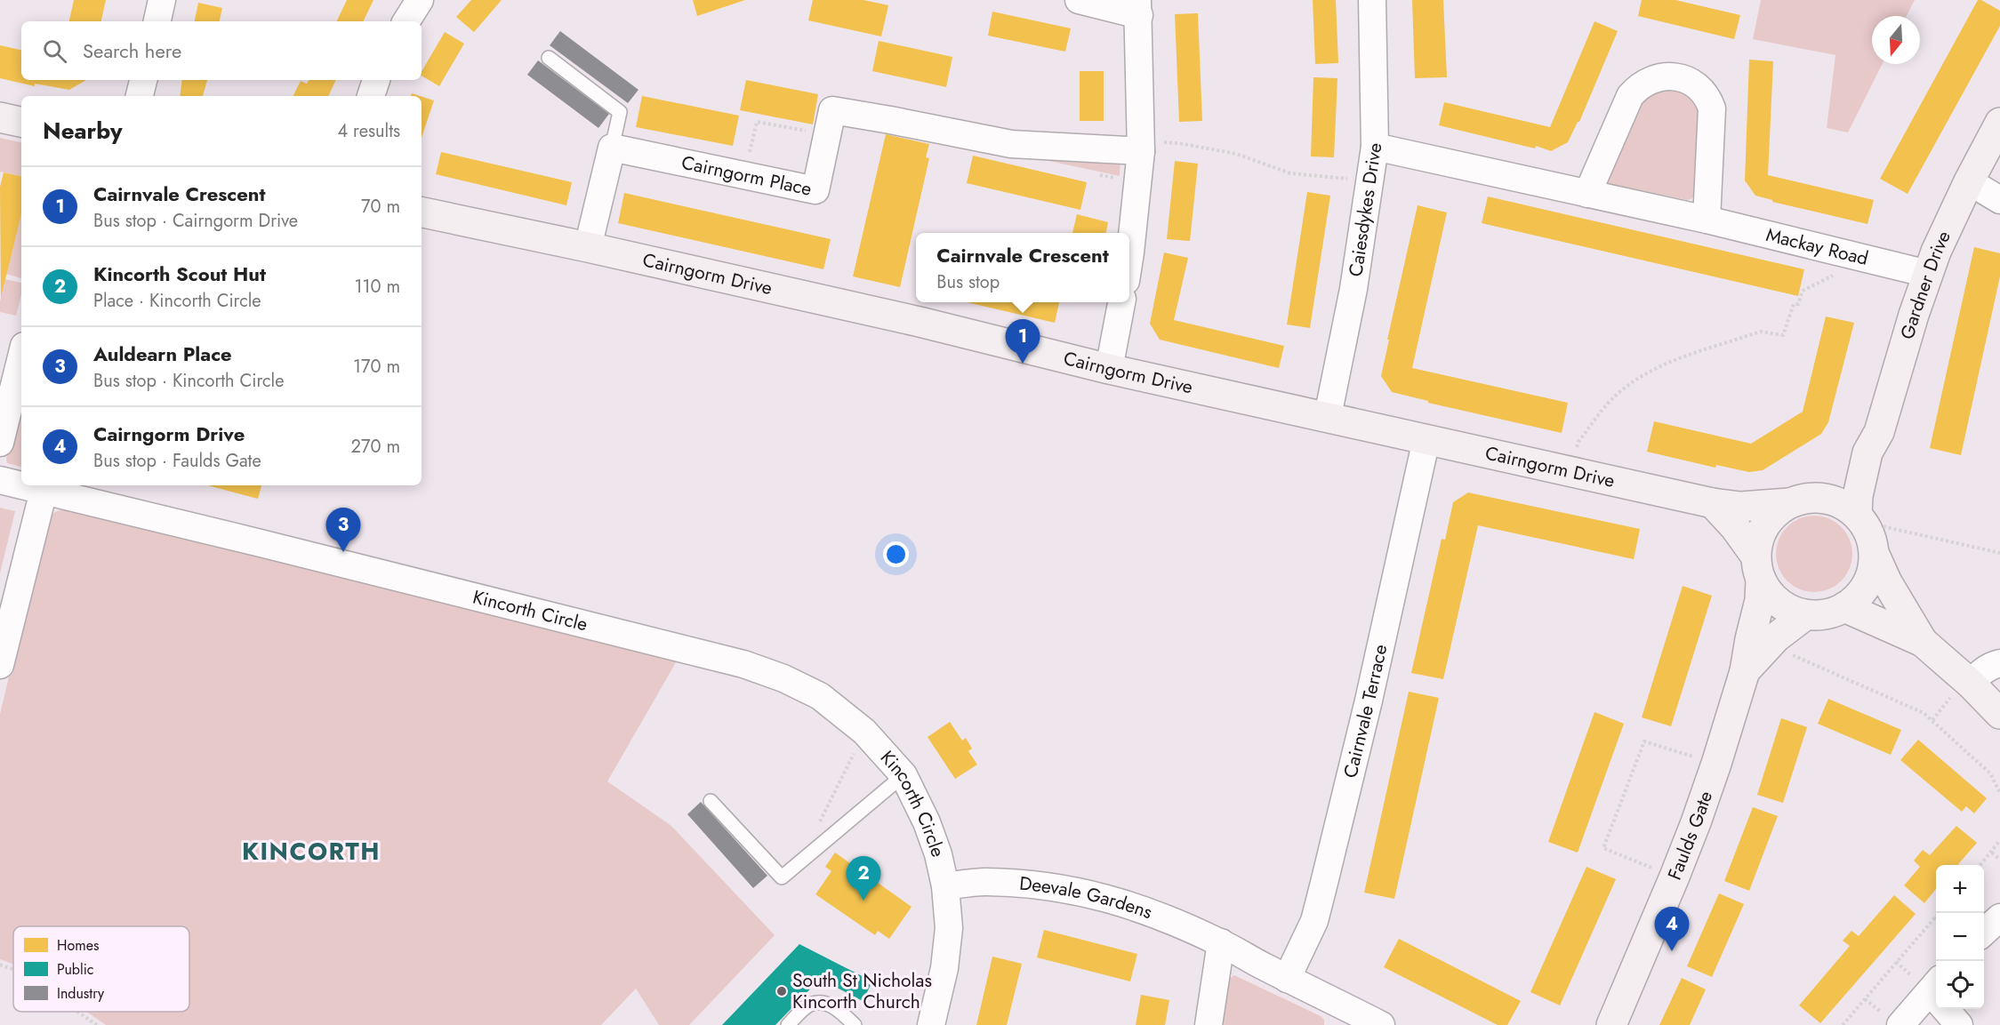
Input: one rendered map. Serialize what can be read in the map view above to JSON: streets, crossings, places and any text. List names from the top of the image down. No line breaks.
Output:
{"streets":{"street":["Cairngorm Place","Caiesdykes Drive","Mackay Road","Cairngorm Drive","Gardner Drive","Kincorth Circle","Cairnvale Terrace","Faulds Gate","Deevale Gardens"]},"crossings":[["Caiesdykes Drive","Mackay Road"],["Caiesdykes Drive","Cairngorm Drive"],["Mackay Road","Gardner Drive"],["Cairngorm Drive","Gardner Drive"],["Cairngorm Drive","Cairnvale Terrace"],["Cairngorm Drive","Faulds Gate"],["Gardner Drive","Faulds Gate"],["Kincorth Circle","Deevale Gardens"],["Cairnvale Terrace","Deevale Gardens"]],"districts":["KINCORTH"],"places":["South St Nicholas Kincorth Church"],"legend":["Homes","Public","Industry"],"north":"bottom","page":{"search":"Search here","heading":["Nearby","4 results"],"list":[{"mark":"1","name":"Cairnvale Crescent","note":"Bus stop · Cairngorm Drive","value":"70 m"},{"mark":"2","name":"Kincorth Scout Hut","note":"Place · Kincorth Circle","value":"110 m"},{"mark":"3","name":"Auldearn Place","note":"Bus stop · Kincorth Circle","value":"170 m"},{"mark":"4","name":"Cairngorm Drive","note":"Bus stop · Faulds Gate","value":"270 m"}],"popup":["Cairnvale Crescent","Bus stop"],"pins":["1","3","2","4"],"map_buttons":["+","−"]}}
